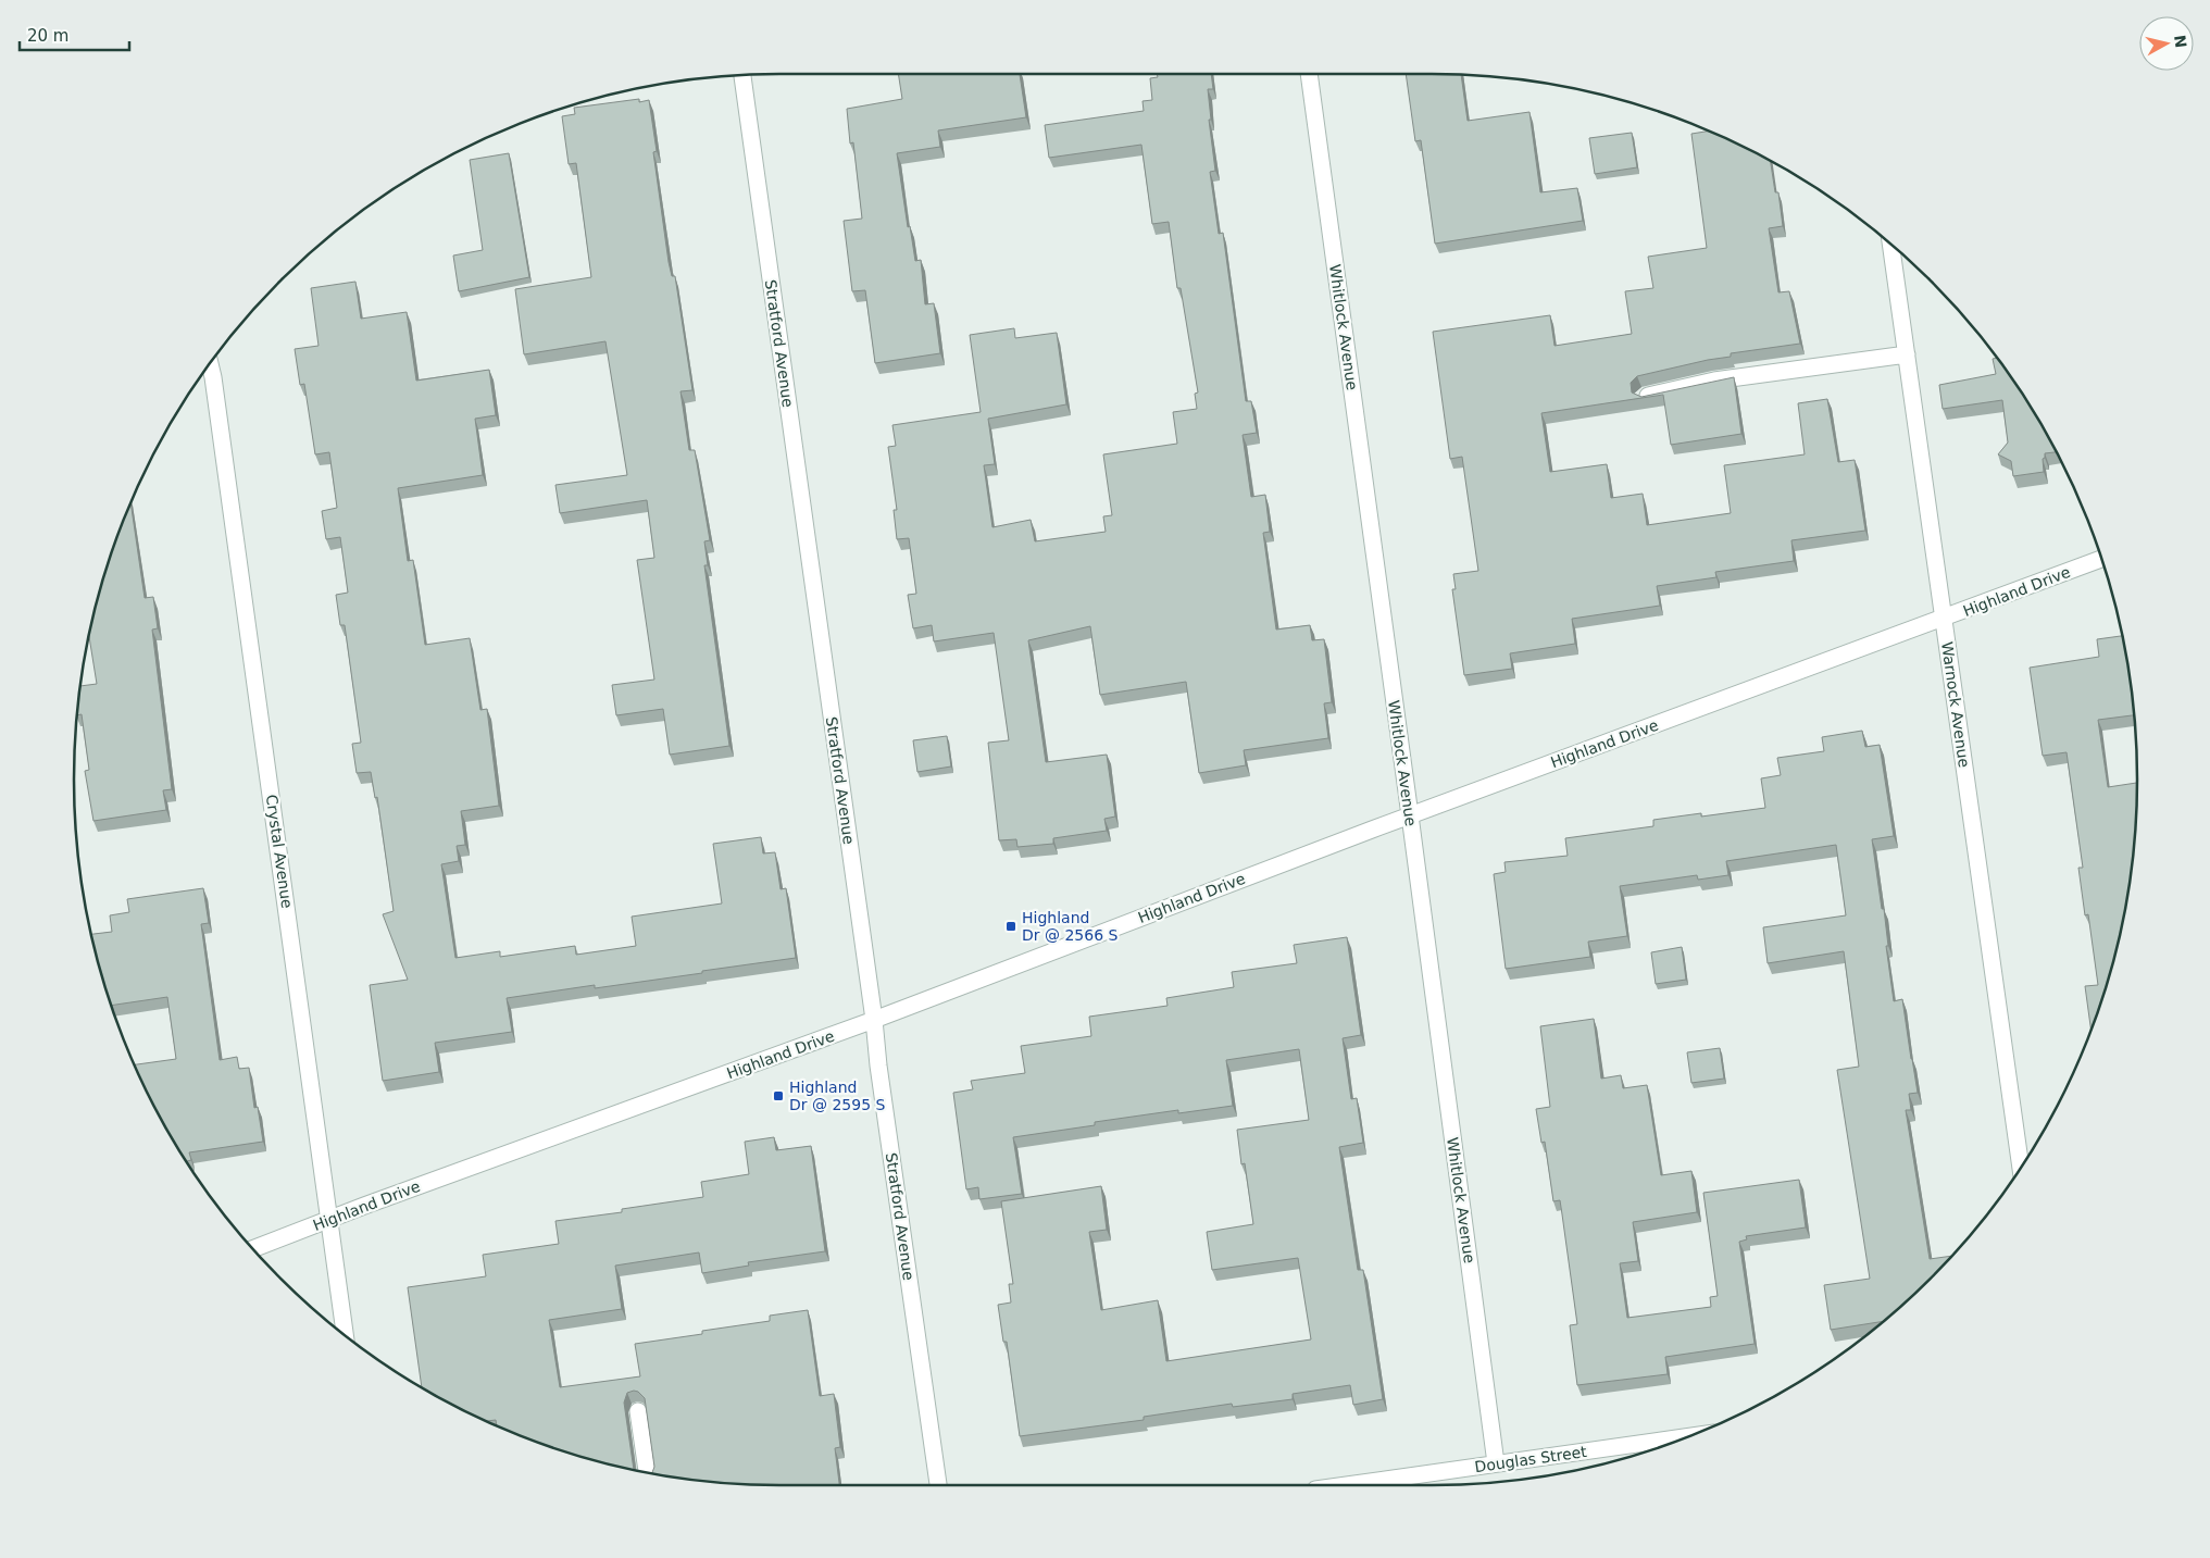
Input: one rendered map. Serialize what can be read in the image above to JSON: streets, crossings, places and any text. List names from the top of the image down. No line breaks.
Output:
{"streets":{"street":["Whitlock Avenue","Stratford Avenue","Highland Drive","Warnock Avenue","Crystal Avenue","Douglas Street"]},"crossings":[["Whitlock Avenue","Highland Drive"],["Whitlock Avenue","Douglas Street"],["Stratford Avenue","Highland Drive"],["Highland Drive","Warnock Avenue"],["Highland Drive","Crystal Avenue"]],"places":{"transit":["Highland Dr @ 2566 S","Highland Dr @ 2595 S"]},"scale_bar":"20 m","north":"right"}
